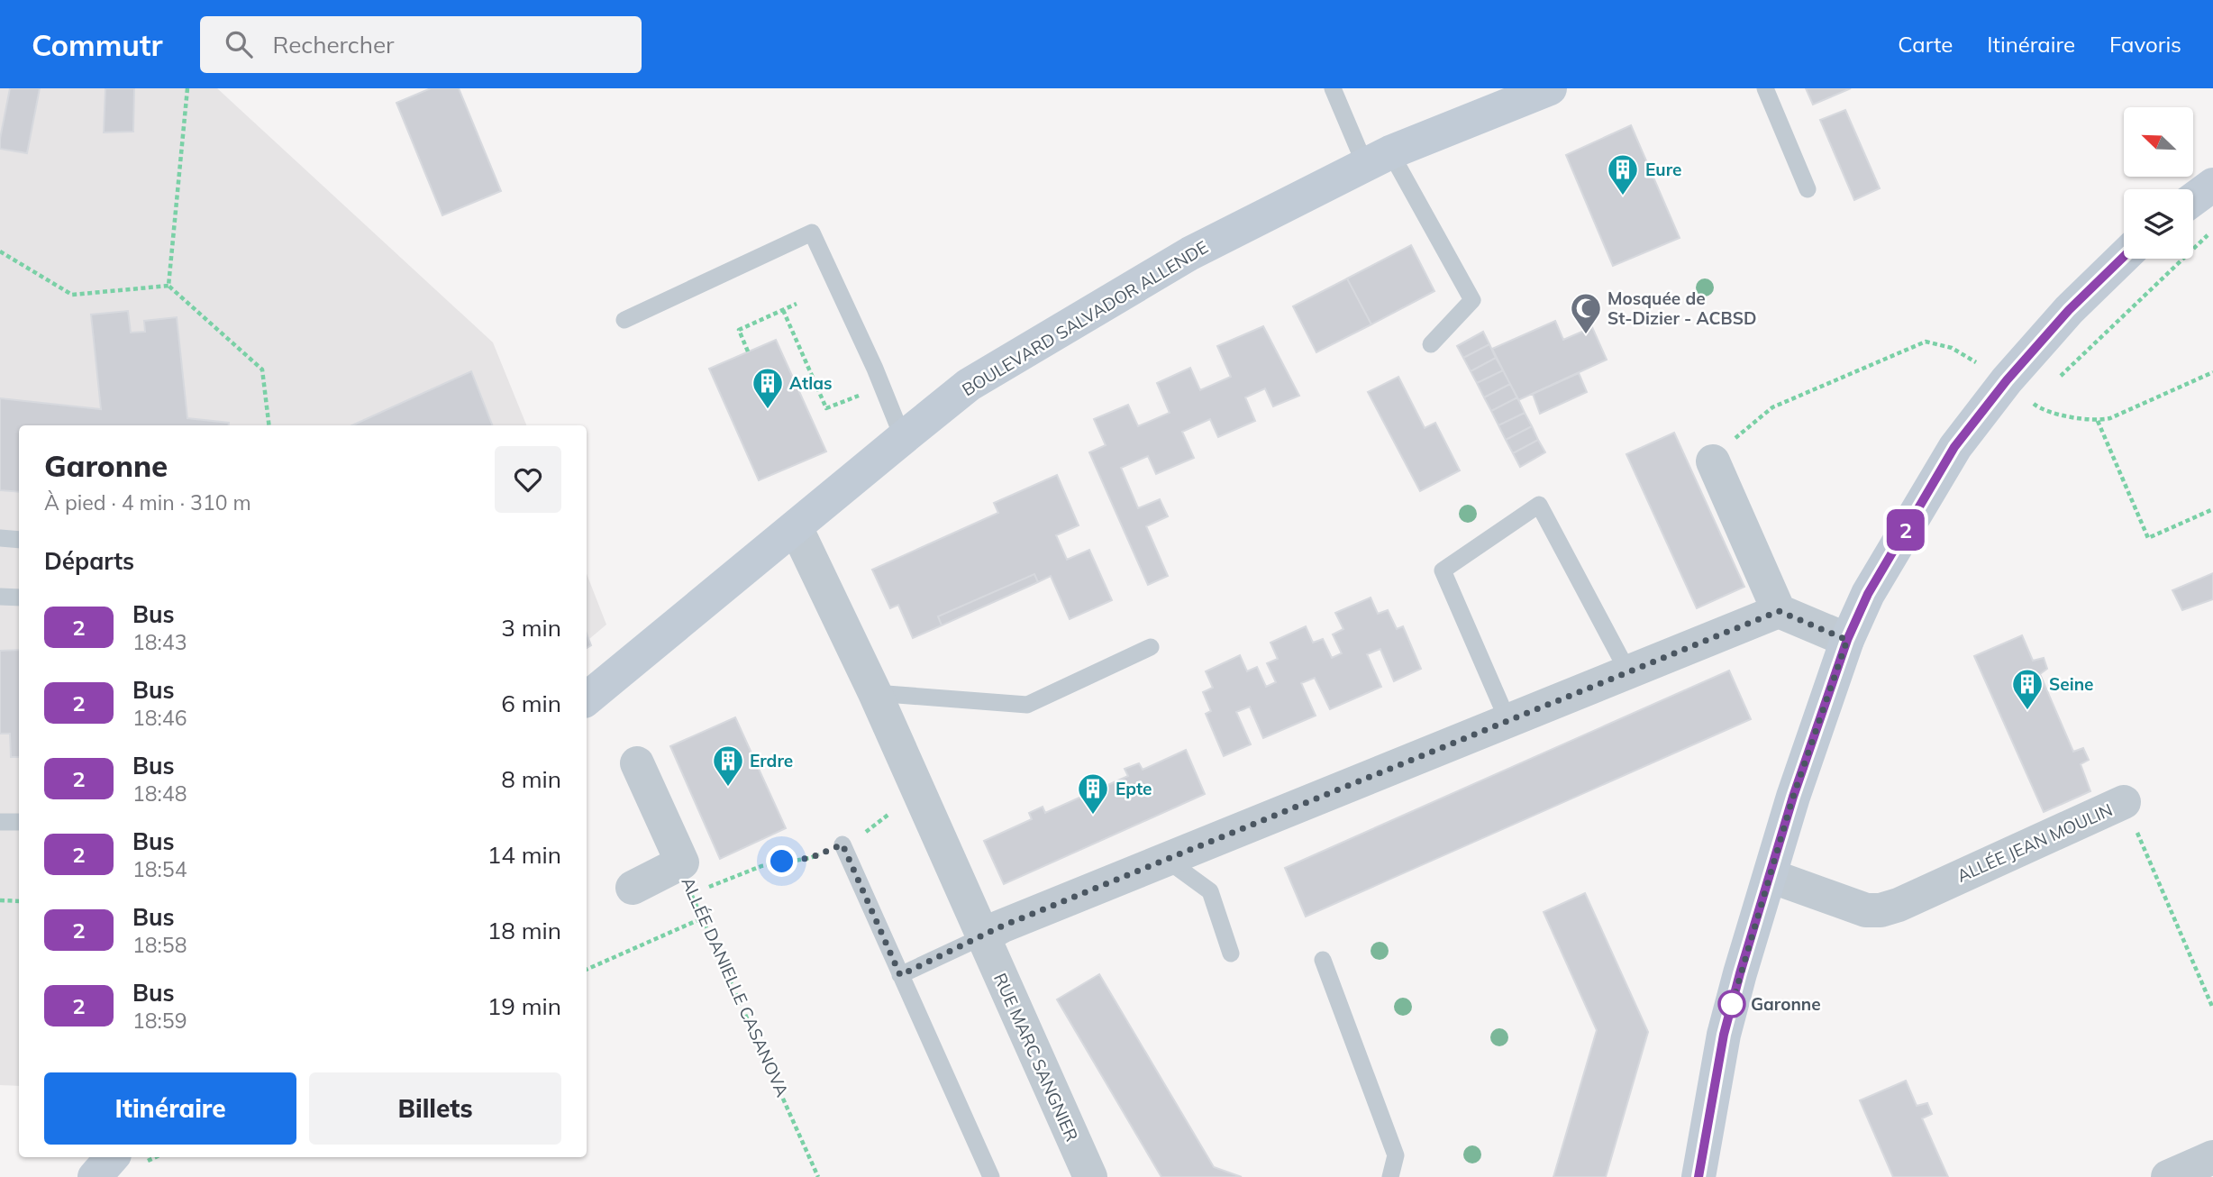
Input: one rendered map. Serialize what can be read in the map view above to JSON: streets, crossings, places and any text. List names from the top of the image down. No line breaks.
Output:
{"streets":{"street":["BOULEVARD SALVADOR ALLENDE","ALLÉE JEAN MOULIN","ALLÉE DANIELLE CASANOVA","RUE MARC SANGNIER"]},"crossings":[["BOULEVARD SALVADOR ALLENDE","RUE MARC SANGNIER"]],"places":{"building":["Eure","Atlas","Seine","Erdre","Epte"],"mosque":["Mosquée de St-Dizier - ACBSD"],"other":["Garonne"]},"lines":["bus line 2"],"north":"top left","page":{"header":"Commutr","search":"Rechercher","nav":["Carte","Itinéraire","Favoris"],"on_map":"2","heading":[["Garonne","À pied · 4 min · 310 m"],"Départs"],"list":[{"mark":"2","name":"Bus","note":"18:43","value":"3 min"},{"mark":"2","name":"Bus","note":"18:46","value":"6 min"},{"mark":"2","name":"Bus","note":"18:48","value":"8 min"},{"mark":"2","name":"Bus","note":"18:54","value":"14 min"},{"mark":"2","name":"Bus","note":"18:58","value":"18 min"},{"mark":"2","name":"Bus","note":"18:59","value":"19 min"}],"buttons":["Itinéraire","Billets"]}}
